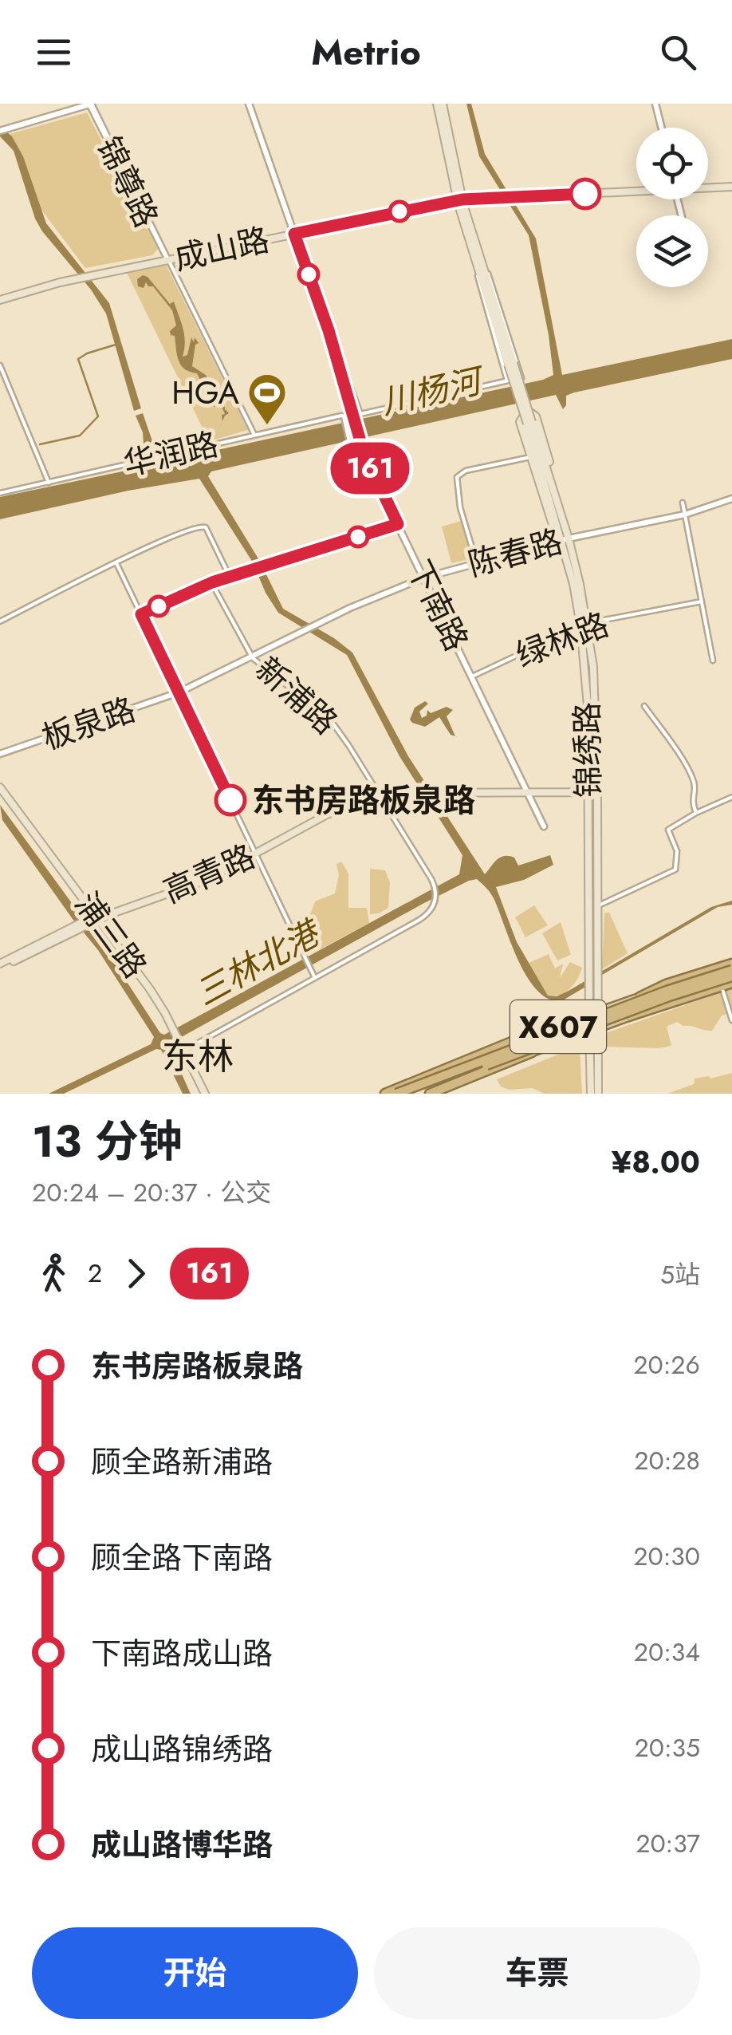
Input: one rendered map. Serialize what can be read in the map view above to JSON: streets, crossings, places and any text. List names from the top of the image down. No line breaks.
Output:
{"streets":{"main road":["成山路","锦绣路","高青路","浦三路","X607"],"street":["锦尊路","华润路","陈春路","下南路","绿林路","新浦路","板泉路"]},"crossings":[["锦尊路","成山路"],["锦尊路","华润路"],["成山路","下南路"],["成山路","锦绣路"],["陈春路","下南路"],["陈春路","板泉路"],["陈春路","锦绣路"],["下南路","绿林路"],["下南路","高青路"],["绿林路","锦绣路"],["新浦路","板泉路"],["新浦路","高青路"],["锦绣路","高青路"],["锦绣路","X607"],["高青路","浦三路"]],"districts":["东林"],"water":["川杨河","三林北港"],"places":{"sports":["HGA"],"other":["东书房路板泉路"]},"lines":["bus line 161"],"page":{"header":"Metrio","on_map":"161","heading":["13 分钟","20:24 – 20:37 · 公交","¥8.00"],"legs":["2","161","5站"],"list":[{"name":"东书房路板泉路","value":"20:26"},{"name":"顾全路新浦路","value":"20:28"},{"name":"顾全路下南路","value":"20:30"},{"name":"下南路成山路","value":"20:34"},{"name":"成山路锦绣路","value":"20:35"},{"name":"成山路博华路","value":"20:37"}],"buttons":["开始","车票"]}}
